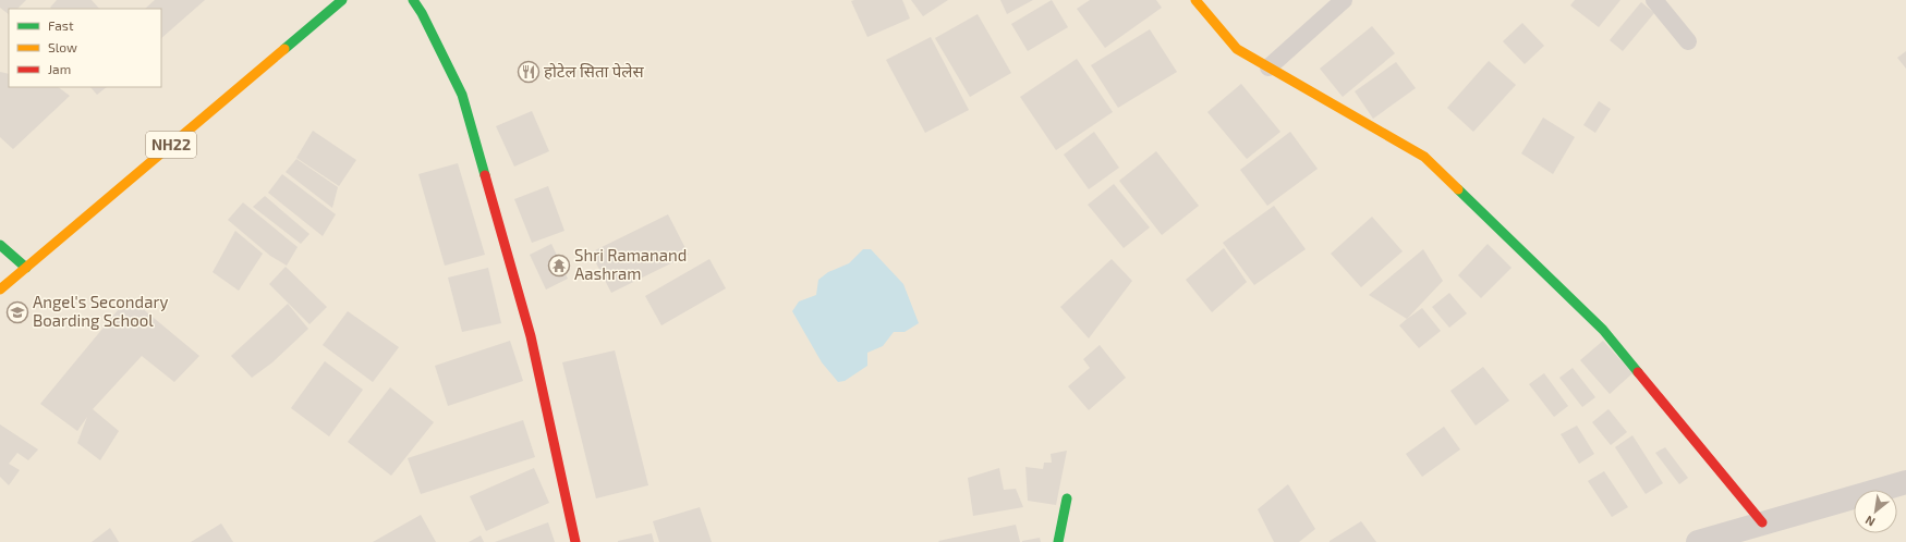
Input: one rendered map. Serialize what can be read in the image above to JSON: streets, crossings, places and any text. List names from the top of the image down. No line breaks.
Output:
{"streets":{"main road":["NH22"]},"places":{"restaurant":["होटेल सिता पेलेस"],"temple":["Shri Ramanand Aashram"],"school or university":["Angel's Secondary Boarding School"]},"legend":["Fast","Slow","Jam"],"north":"bottom left"}
